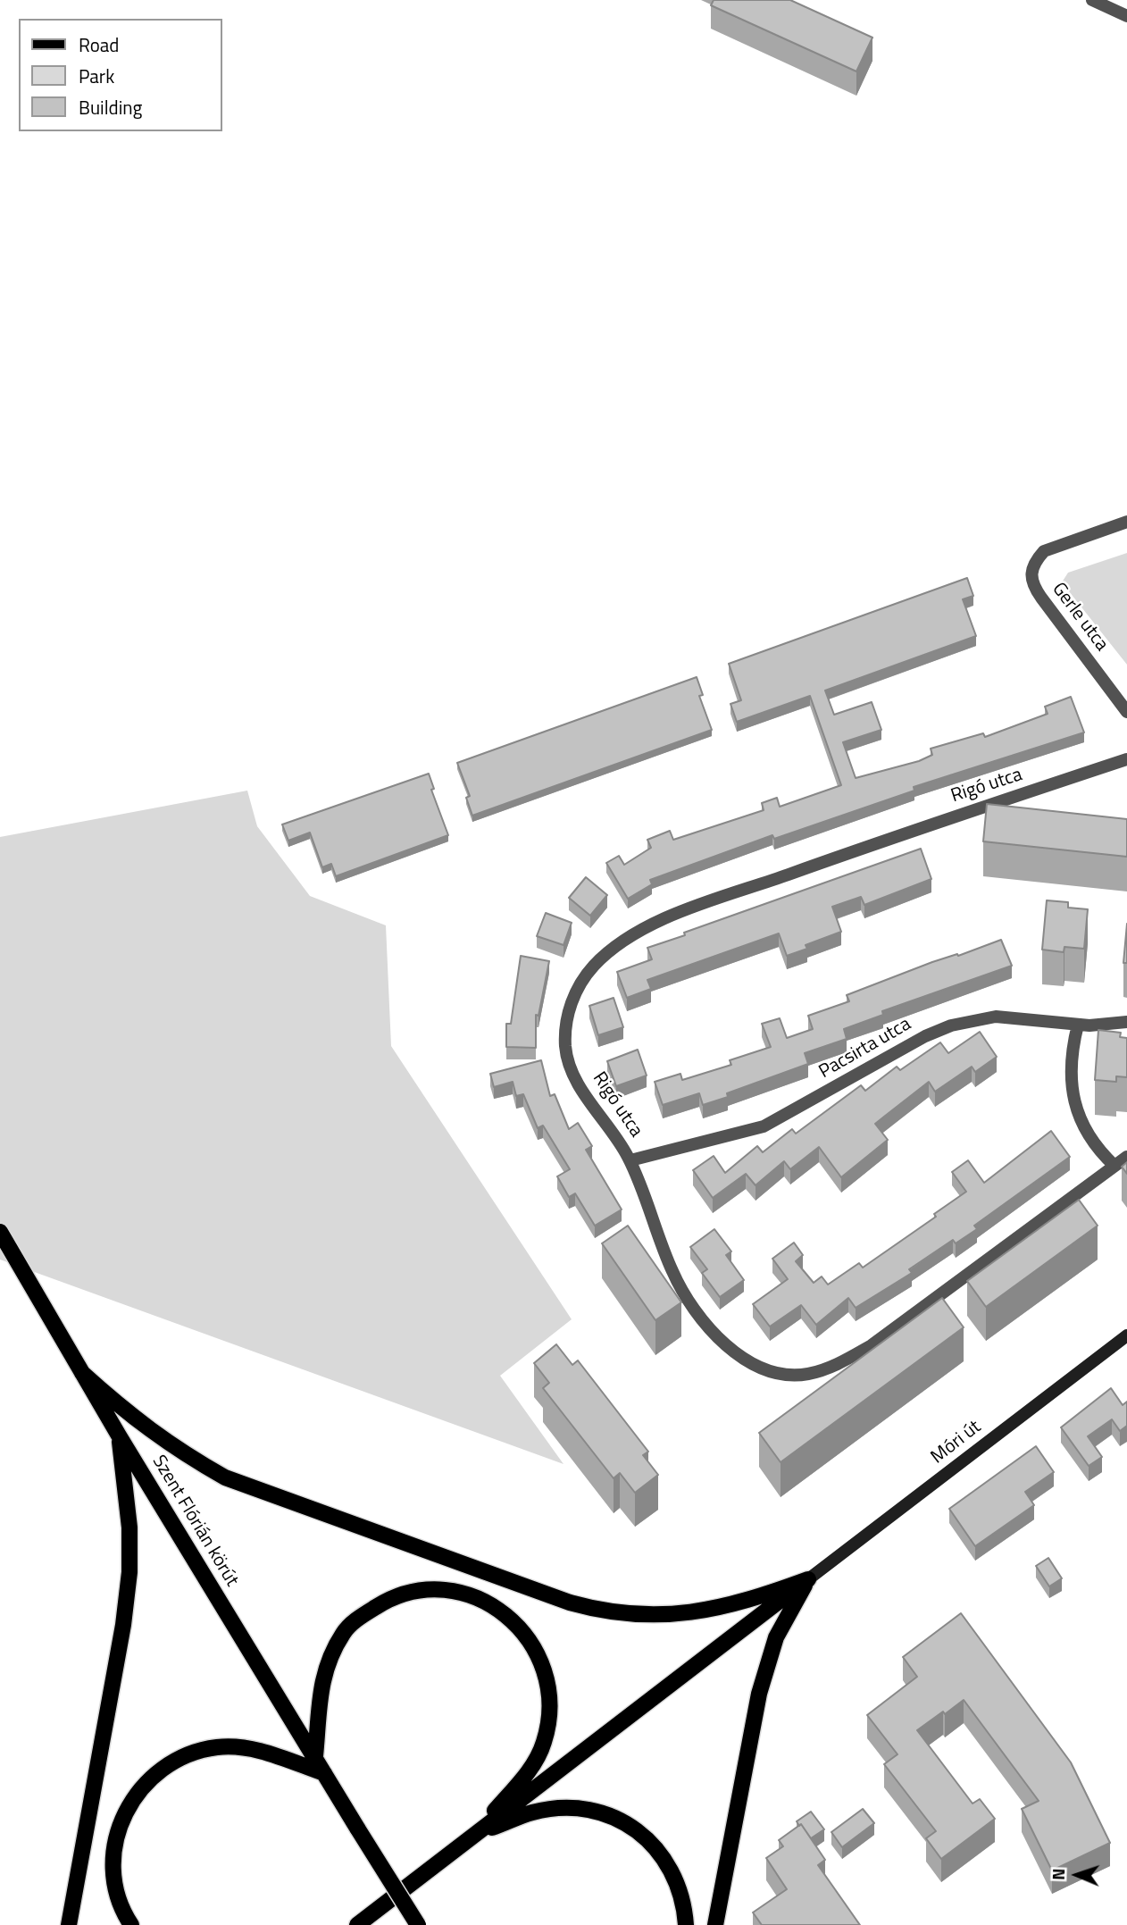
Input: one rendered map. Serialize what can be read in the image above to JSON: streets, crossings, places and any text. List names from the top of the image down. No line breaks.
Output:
{"streets":{"main road":["Móri út","Szent Flórián körút"],"street":["Gerle utca","Rigó utca","Pacsirta utca"]},"crossings":[["Rigó utca","Pacsirta utca"]],"legend":["Road","Park","Building"],"north":"left"}
